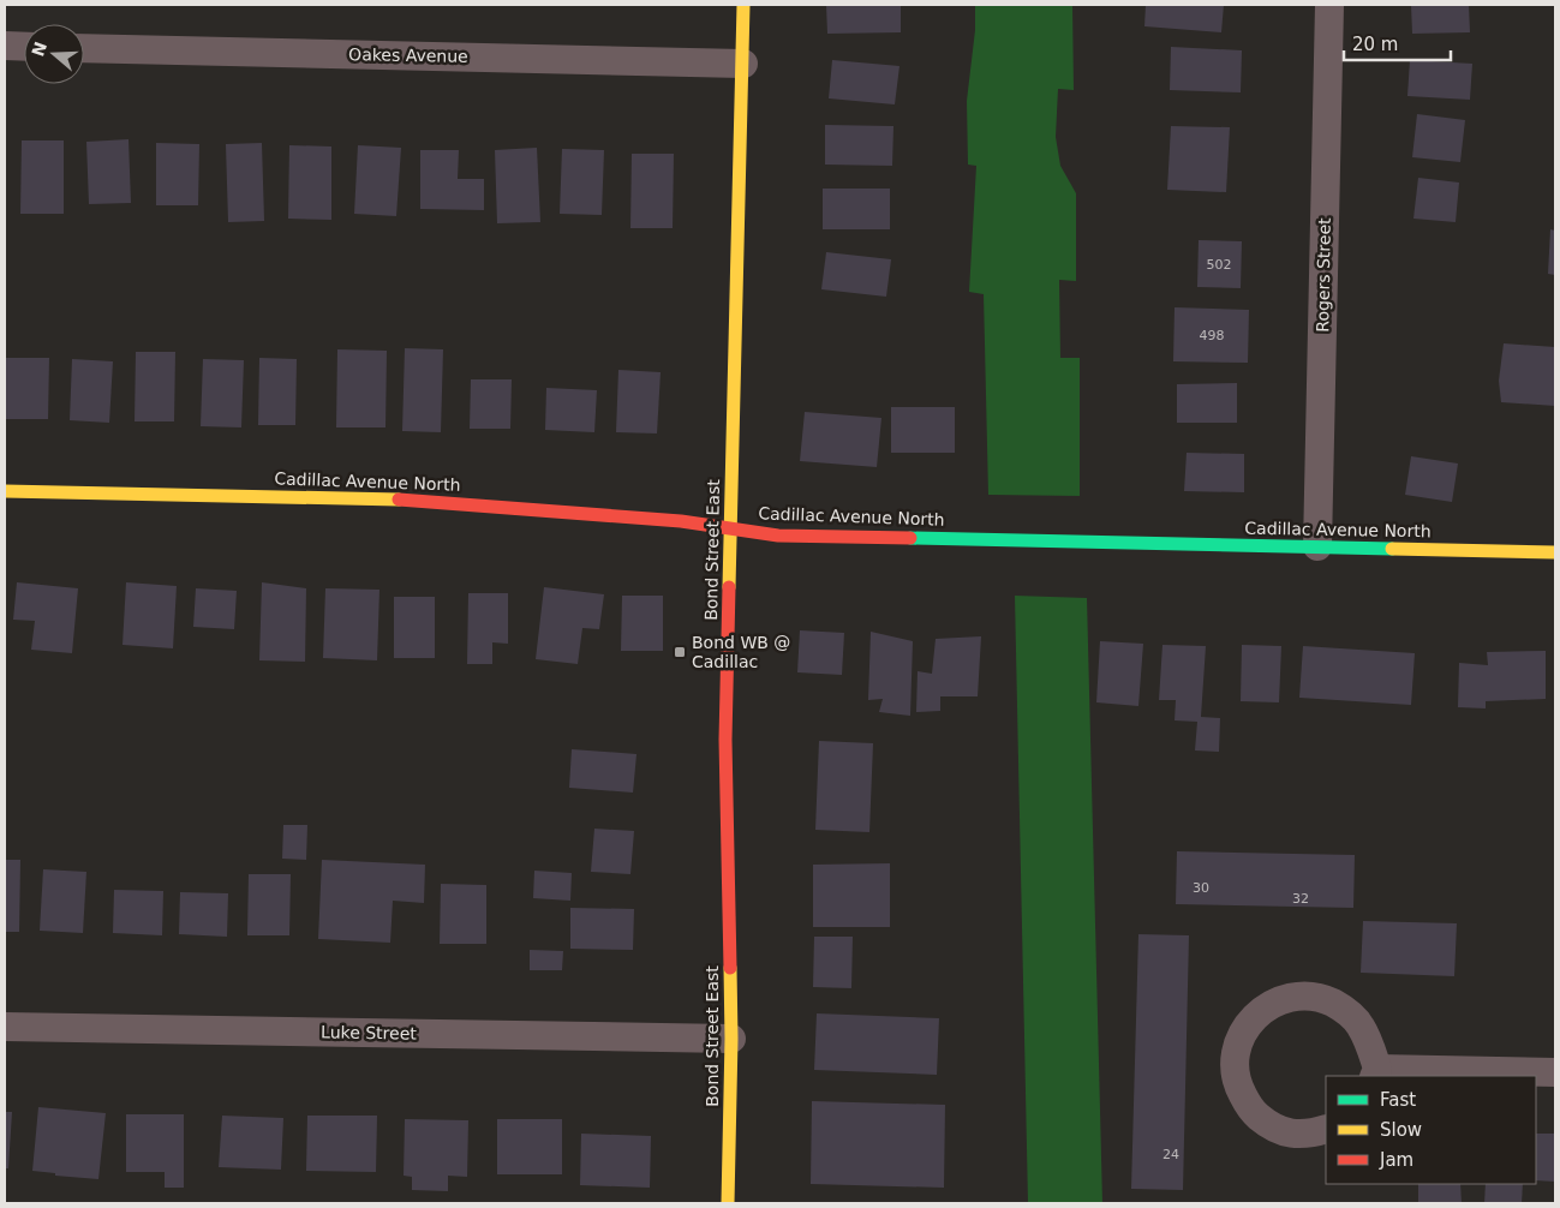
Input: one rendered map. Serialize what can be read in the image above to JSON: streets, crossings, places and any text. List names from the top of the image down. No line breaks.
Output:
{"streets":{"street":["Oakes Avenue","Rogers Street","Cadillac Avenue North","Bond Street East","Luke Street"]},"crossings":[["Oakes Avenue","Bond Street East"],["Rogers Street","Cadillac Avenue North"],["Cadillac Avenue North","Bond Street East"],["Bond Street East","Luke Street"]],"places":{"transit":["Bond WB @ Cadillac"]},"house_numbers":["502","498","30","32","24"],"legend":["Fast","Slow","Jam"],"scale_bar":"20 m","north":"left"}
